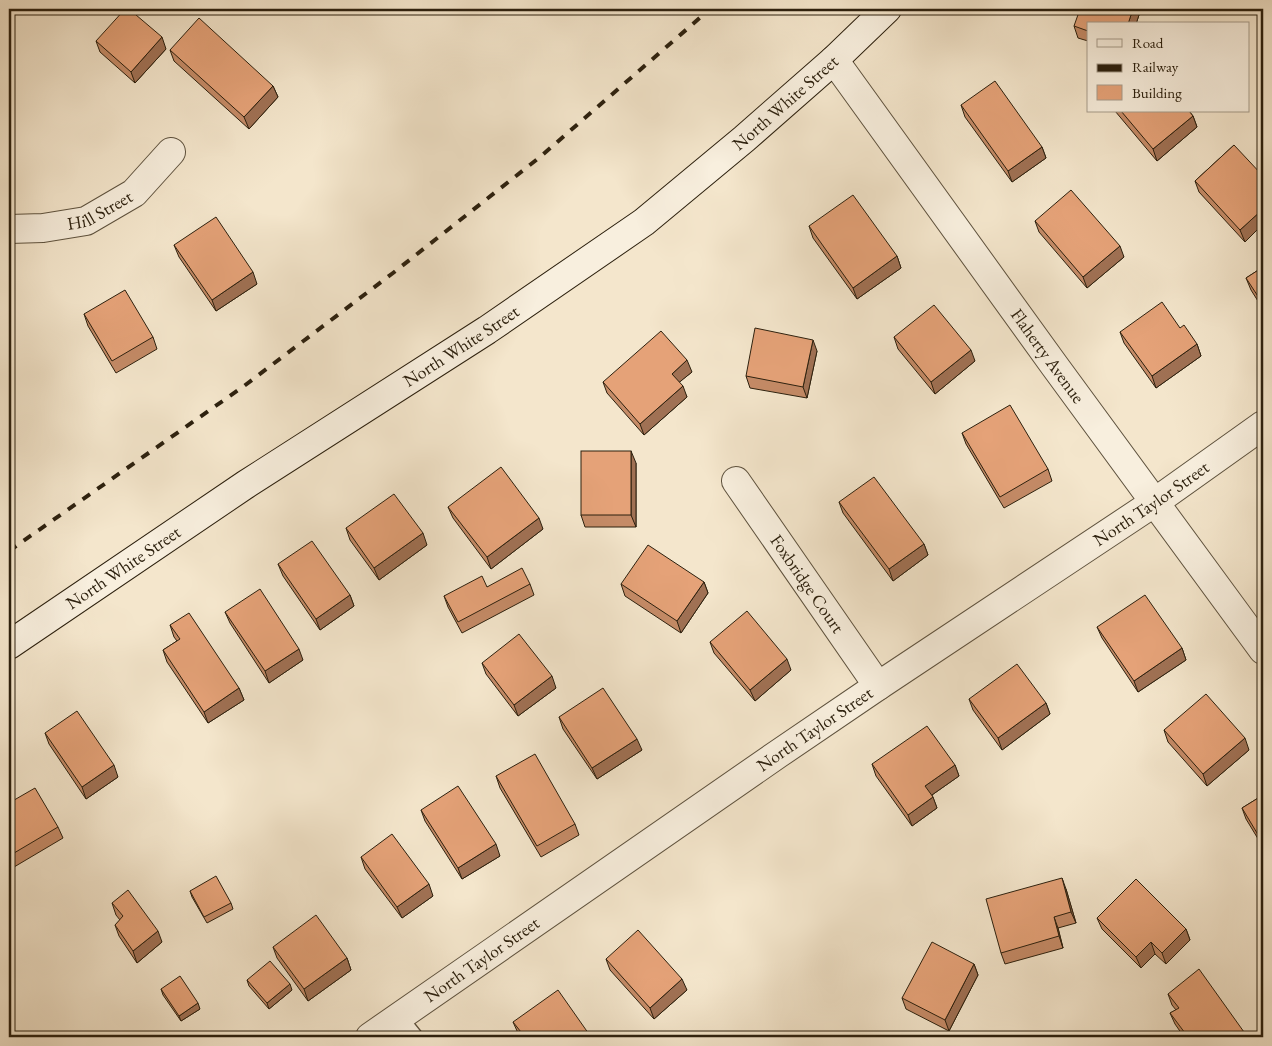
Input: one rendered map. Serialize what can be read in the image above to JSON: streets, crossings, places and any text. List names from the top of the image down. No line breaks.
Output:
{"streets":{"street":["North White Street","Hill Street","Flaherty Avenue","North Taylor Street","Foxbridge Court"]},"crossings":[["North White Street","Flaherty Avenue"],["Flaherty Avenue","North Taylor Street"],["North Taylor Street","Foxbridge Court"]],"legend":["Road","Railway","Building"]}
